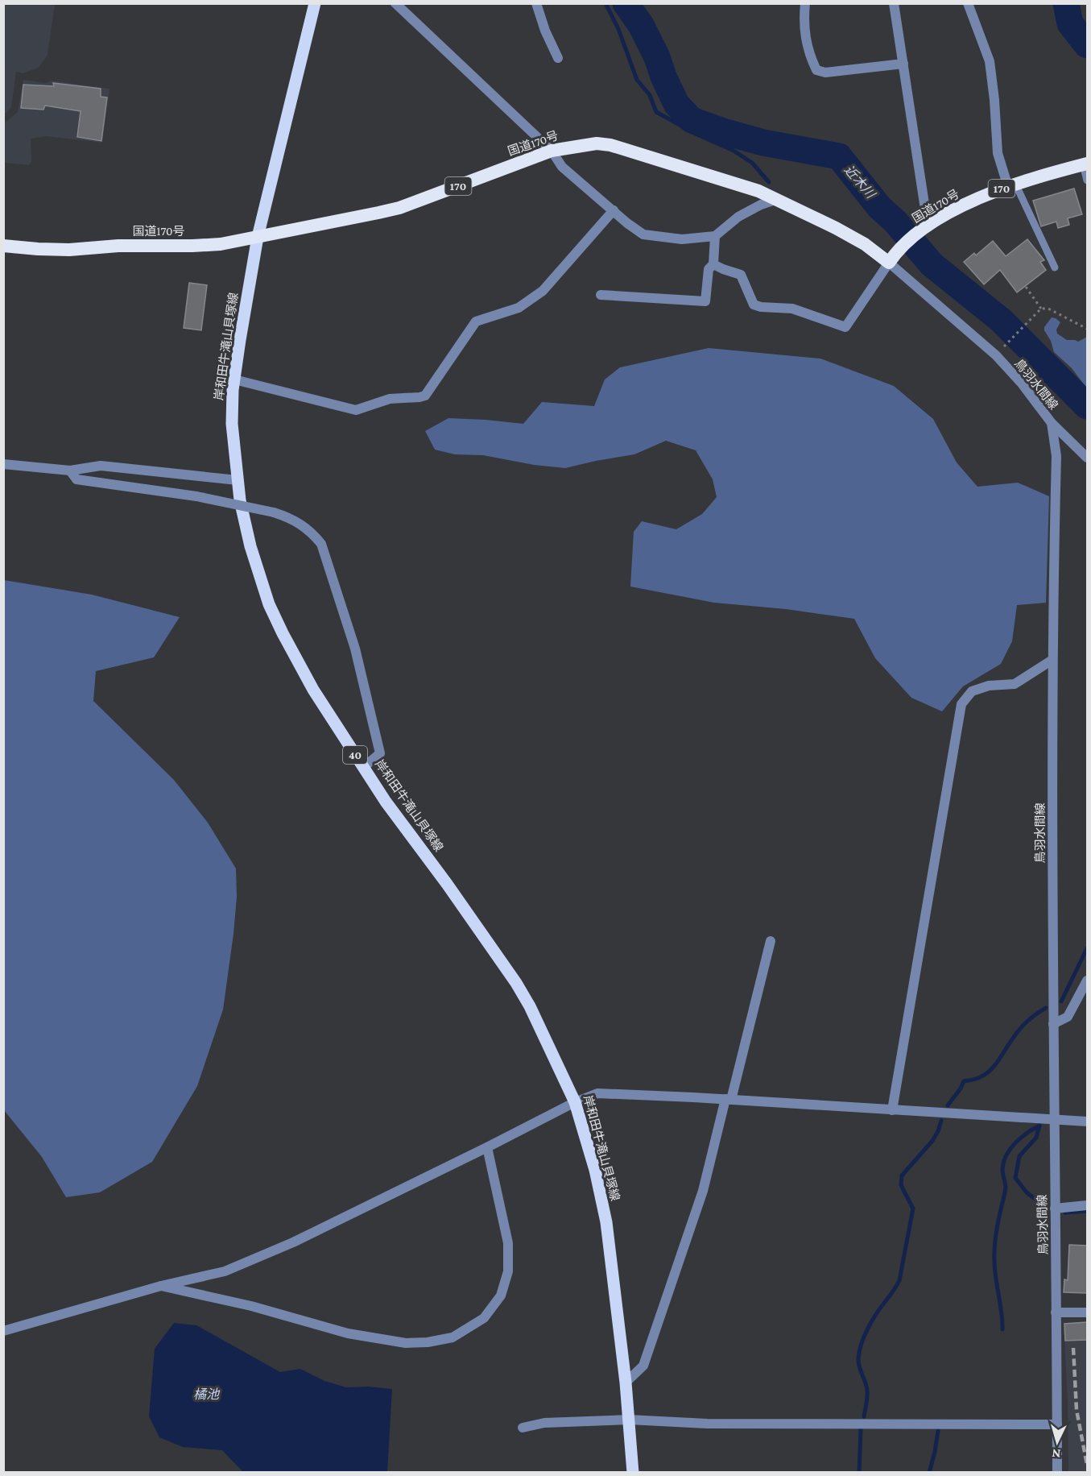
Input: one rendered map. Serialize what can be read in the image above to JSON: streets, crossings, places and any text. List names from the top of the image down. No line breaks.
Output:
{"streets":{"highway":["国道170号","170"],"main road":["岸和田牛滝山貝塚線","40"],"street":["鳥羽水間線"]},"crossings":[["国道170号","岸和田牛滝山貝塚線"],["国道170号","鳥羽水間線"]],"water":["近木川","橘池"],"north":"bottom"}
